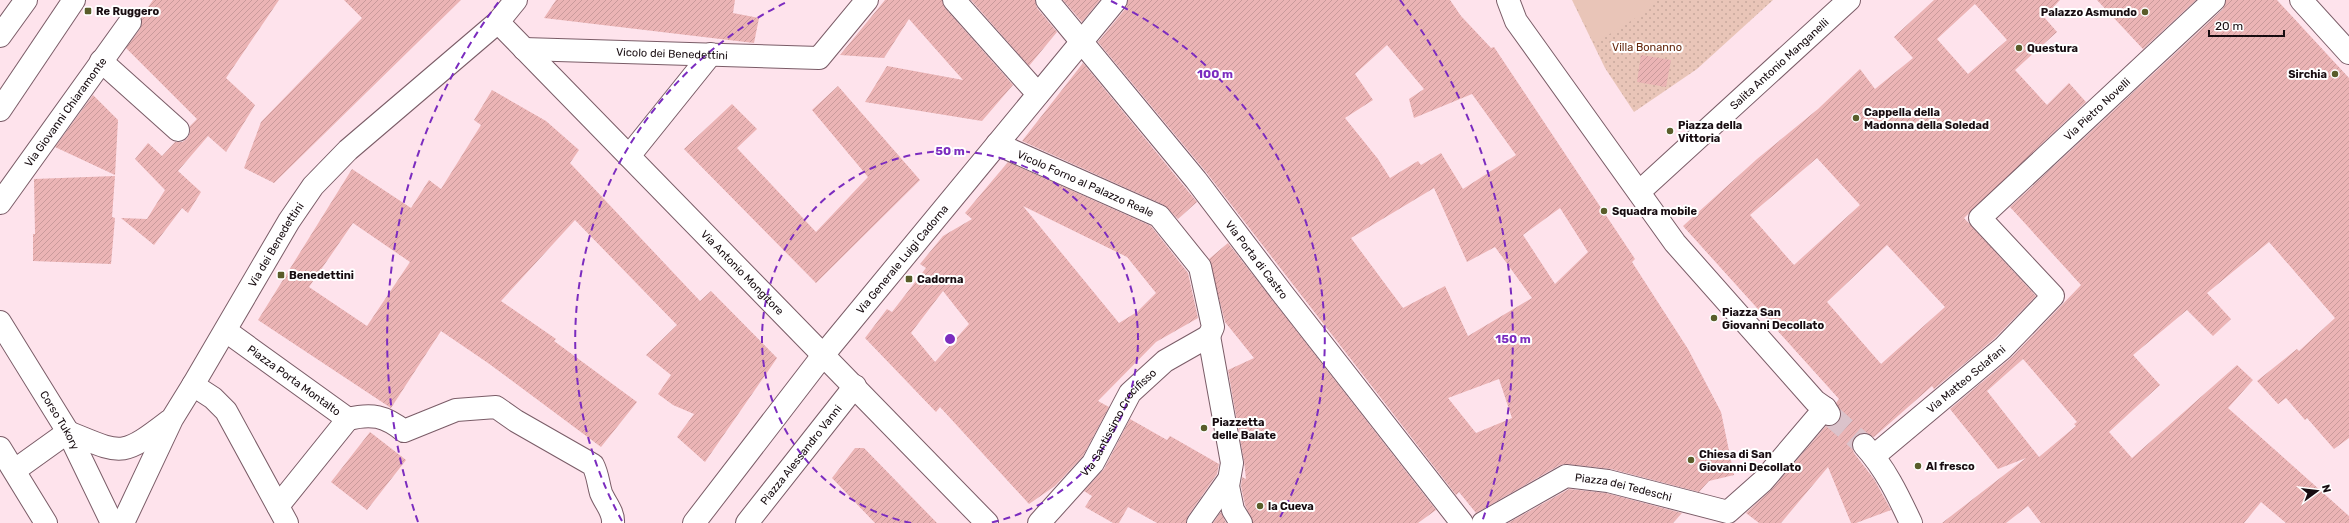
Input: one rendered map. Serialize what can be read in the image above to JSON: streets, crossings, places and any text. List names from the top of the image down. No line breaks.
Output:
{"streets":{"street":["Vicolo dei Benedettini","Salita Antonio Manganelli","Via Pietro Novelli","Via Giovanni Chiaramonte","Vicolo Forno al Palazzo Reale","Via dei Benedettini","Via Generale Luigi Cadorna","Via Porta di Castro","Via Antonio Mongitore","Via Matteo Sclafani","Piazza Porta Montalto","Corso Tukory","Via Santissimo Crocifisso","Piazza Alessandro Vanni","Piazza dei Tedeschi"]},"crossings":[["Vicolo dei Benedettini","Via Antonio Mongitore"],["Salita Antonio Manganelli","Piazza dei Tedeschi"],["Via Pietro Novelli","Via Matteo Sclafani"],["Vicolo Forno al Palazzo Reale","Via Generale Luigi Cadorna"],["Vicolo Forno al Palazzo Reale","Via Santissimo Crocifisso"],["Via dei Benedettini","Via Antonio Mongitore"],["Via dei Benedettini","Piazza Porta Montalto"],["Via Generale Luigi Cadorna","Via Porta di Castro"],["Via Generale Luigi Cadorna","Via Antonio Mongitore"],["Via Antonio Mongitore","Piazza Alessandro Vanni"]],"parks":["Villa Bonanno"],"places":{"transit":["Re Ruggero","Benedettini","Cadorna"],"other":["Palazzo Asmundo","Questura","Sirchia","Cappella della Madonna della Soledad","Piazza della Vittoria","Squadra mobile","Piazza San Giovanni Decollato","Piazzetta delle Balate","Chiesa di San Giovanni Decollato","Al fresco","la Cueva"]},"scale_bar":"20 m","north":"right","rings":["100 m","50 m","150 m"]}
